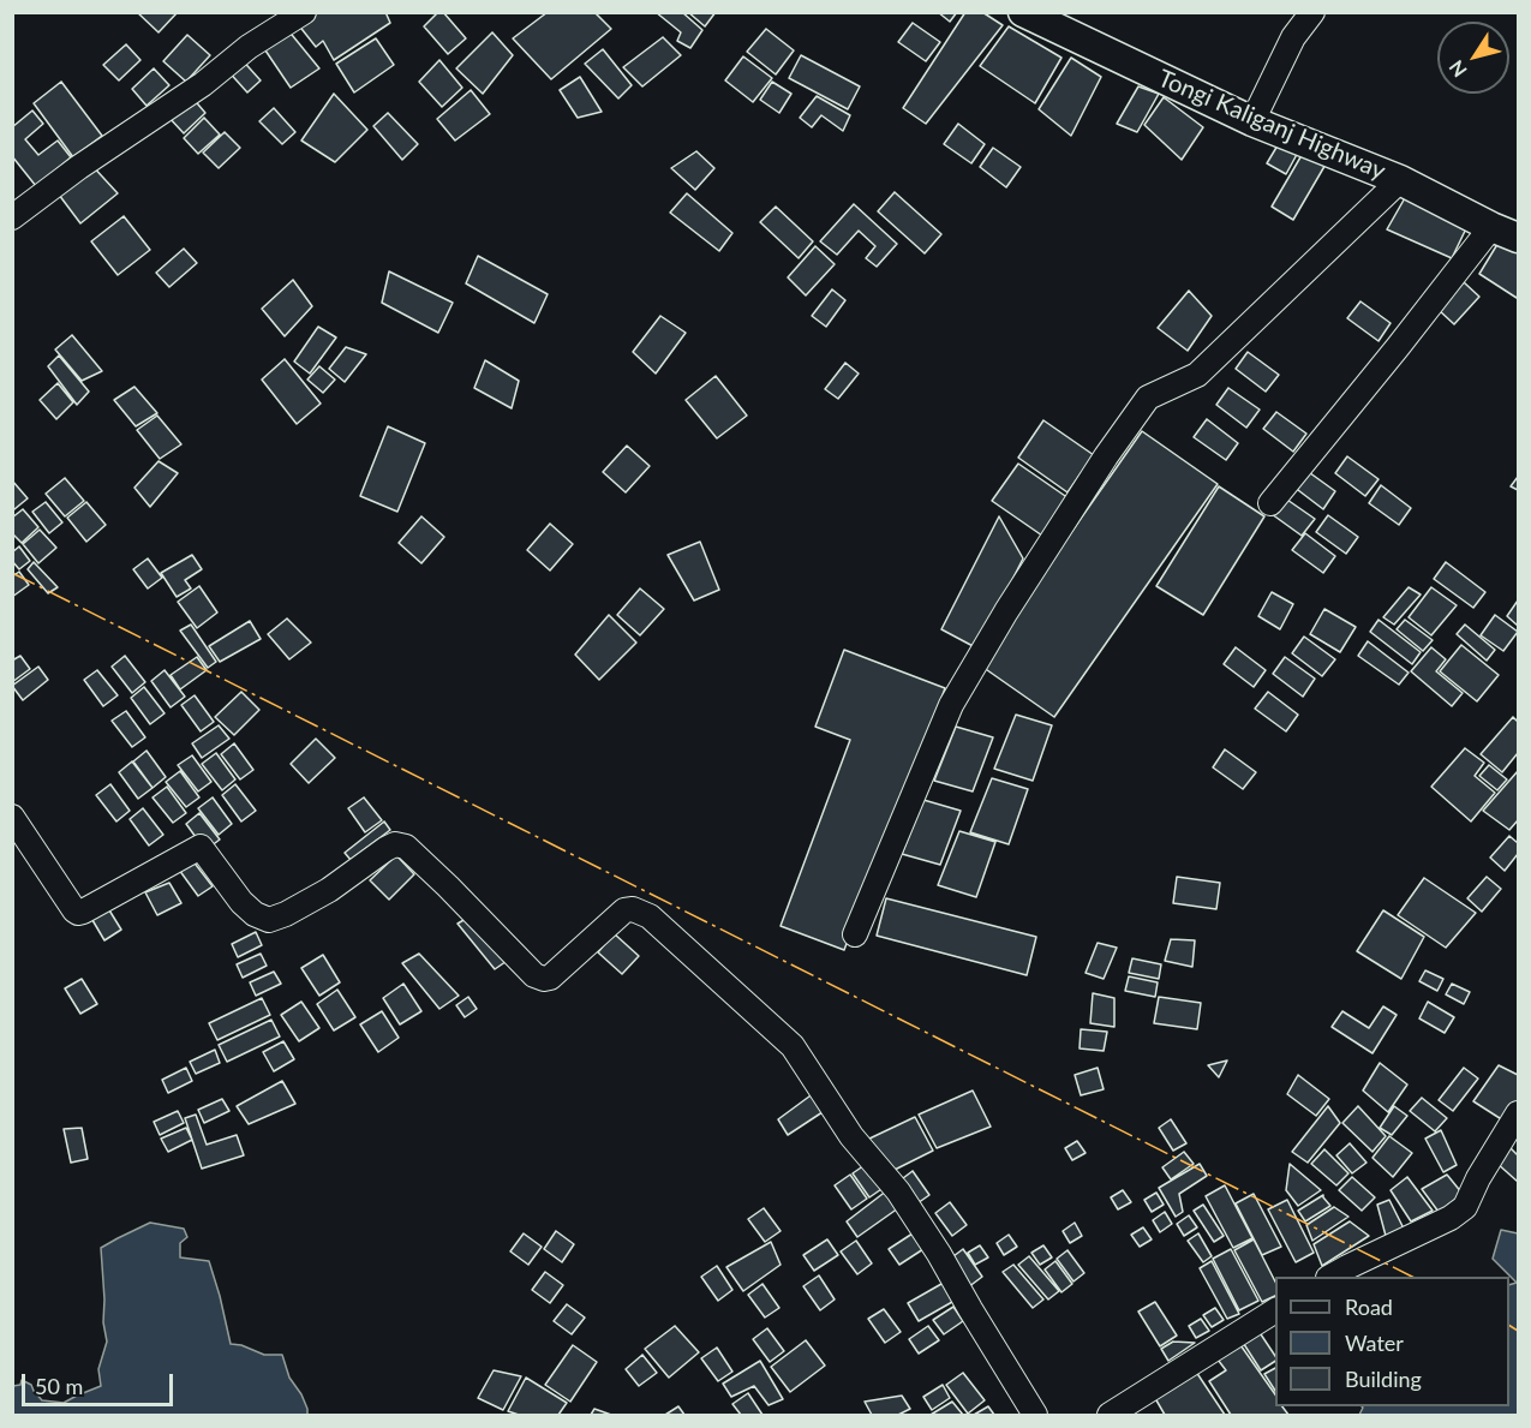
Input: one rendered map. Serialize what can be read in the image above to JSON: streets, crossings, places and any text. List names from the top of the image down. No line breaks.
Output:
{"streets":{"main road":["Tongi Kaliganj Highway"]},"legend":["Road","Water","Building"],"scale_bar":"50 m","north":"bottom left"}
